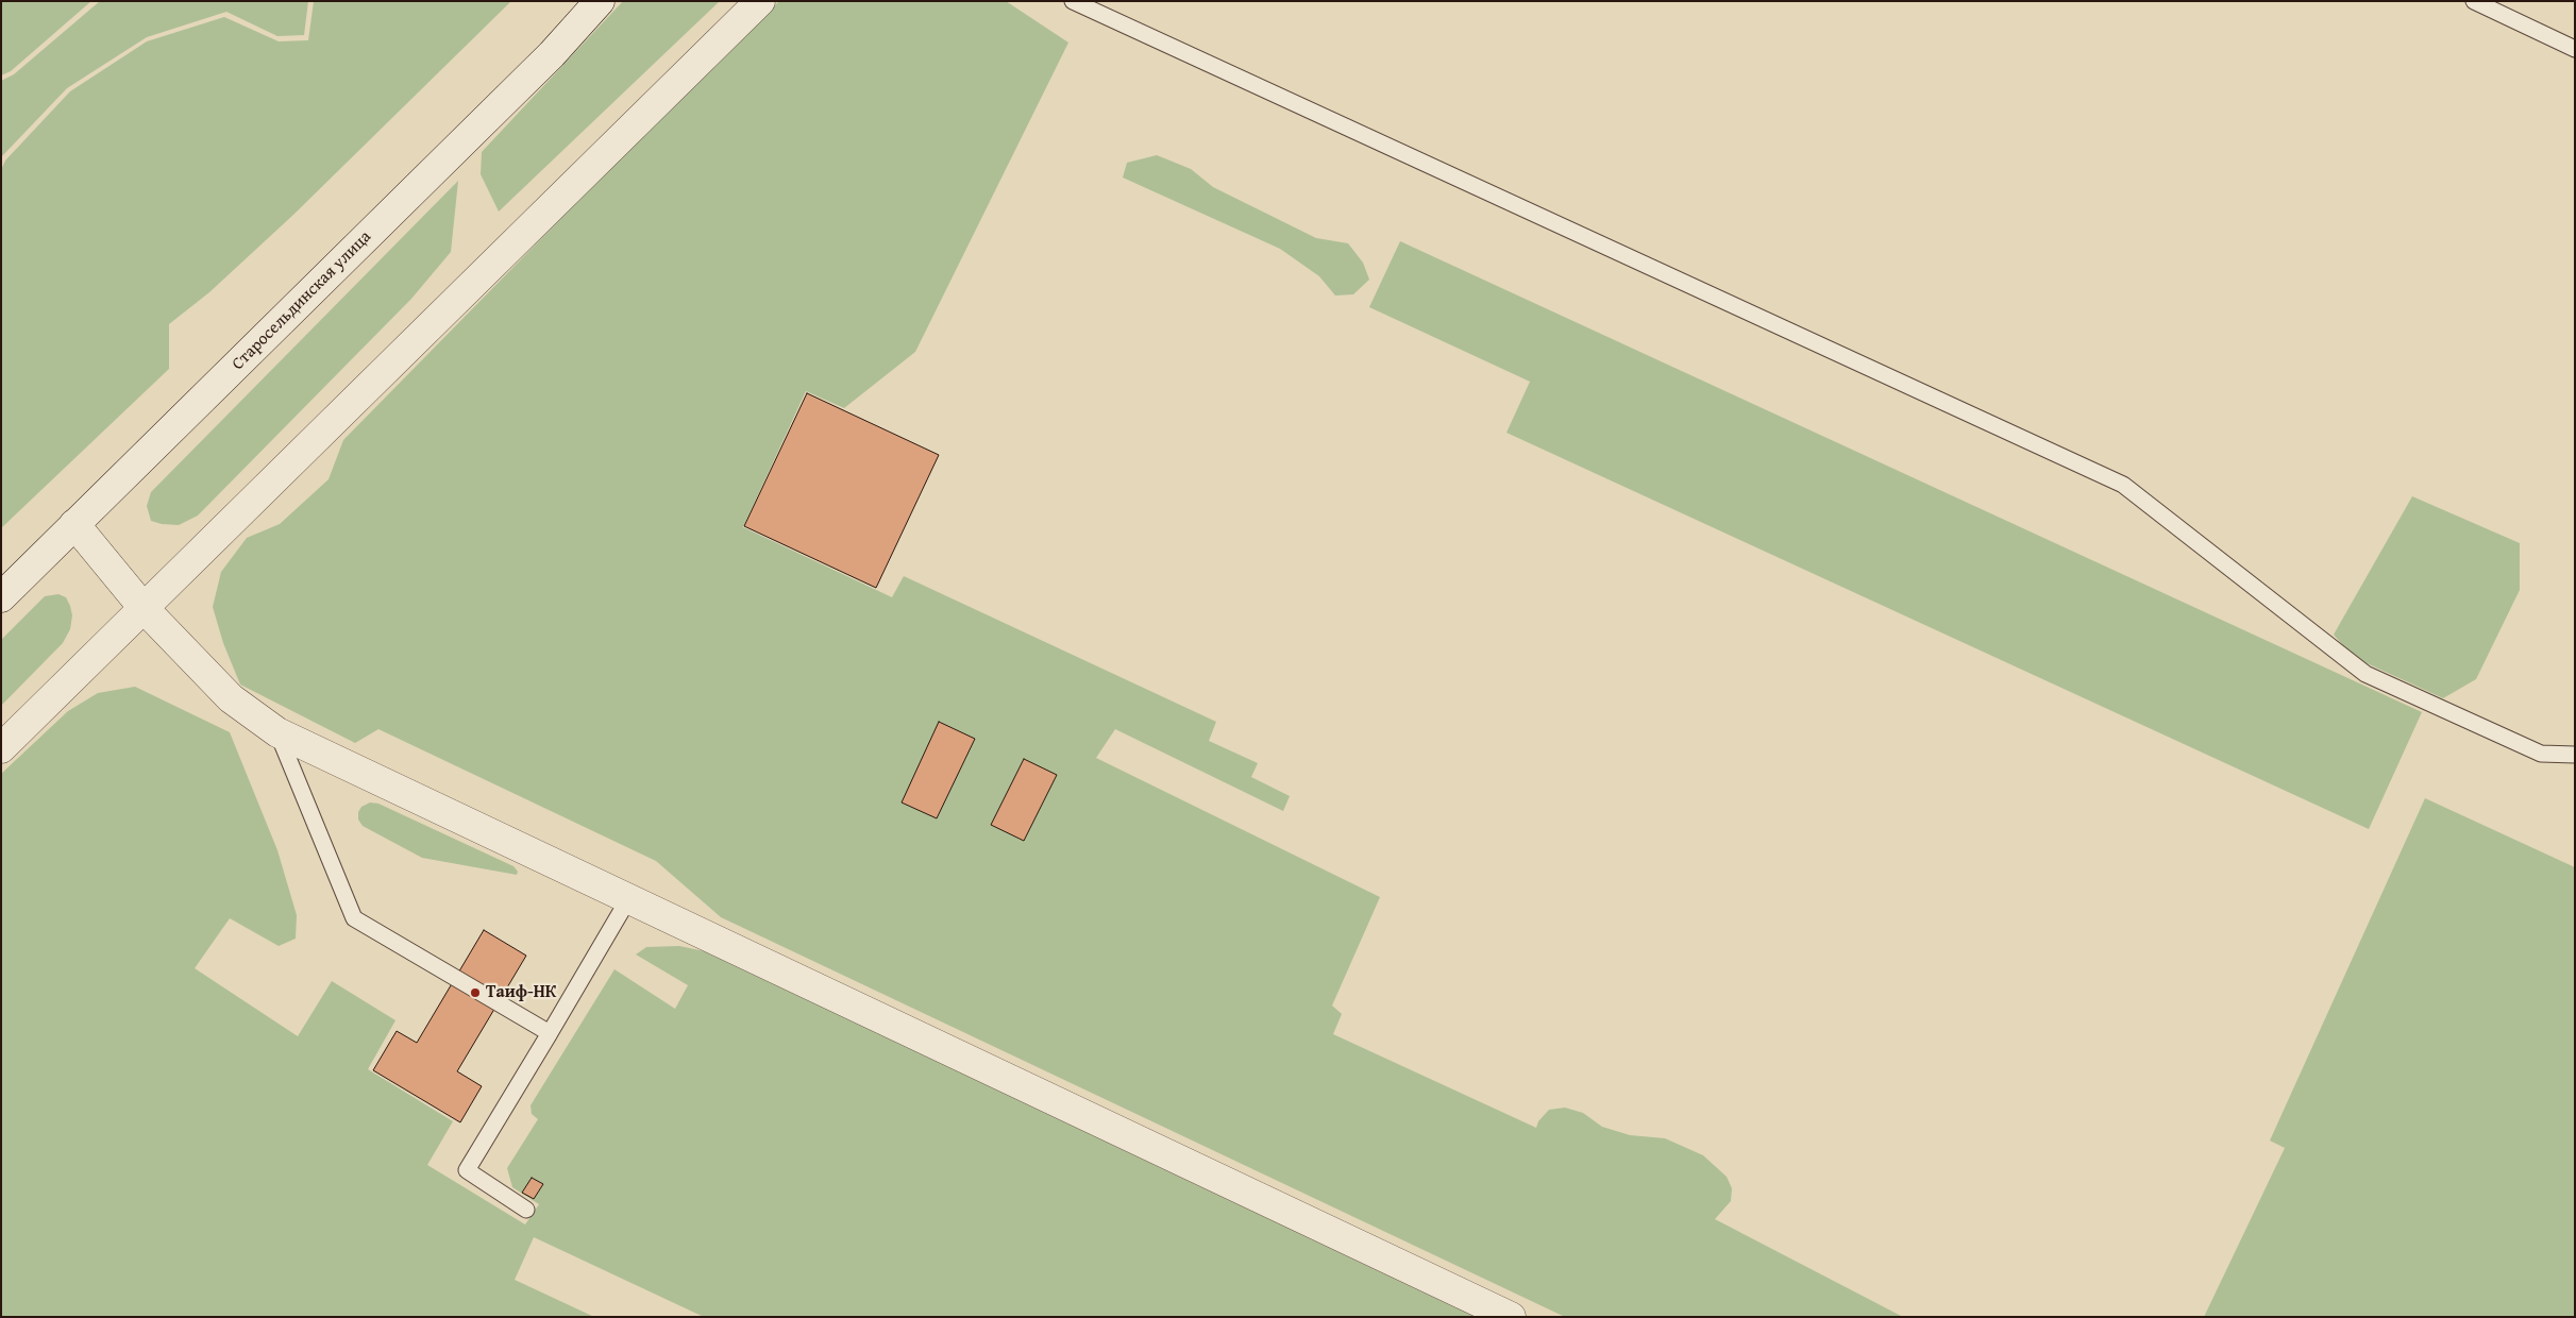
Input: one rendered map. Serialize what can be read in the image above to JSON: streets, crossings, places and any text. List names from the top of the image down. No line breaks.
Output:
{"streets":{"street":["Старосельдинская улица"]},"places":["Таиф-НК"]}
